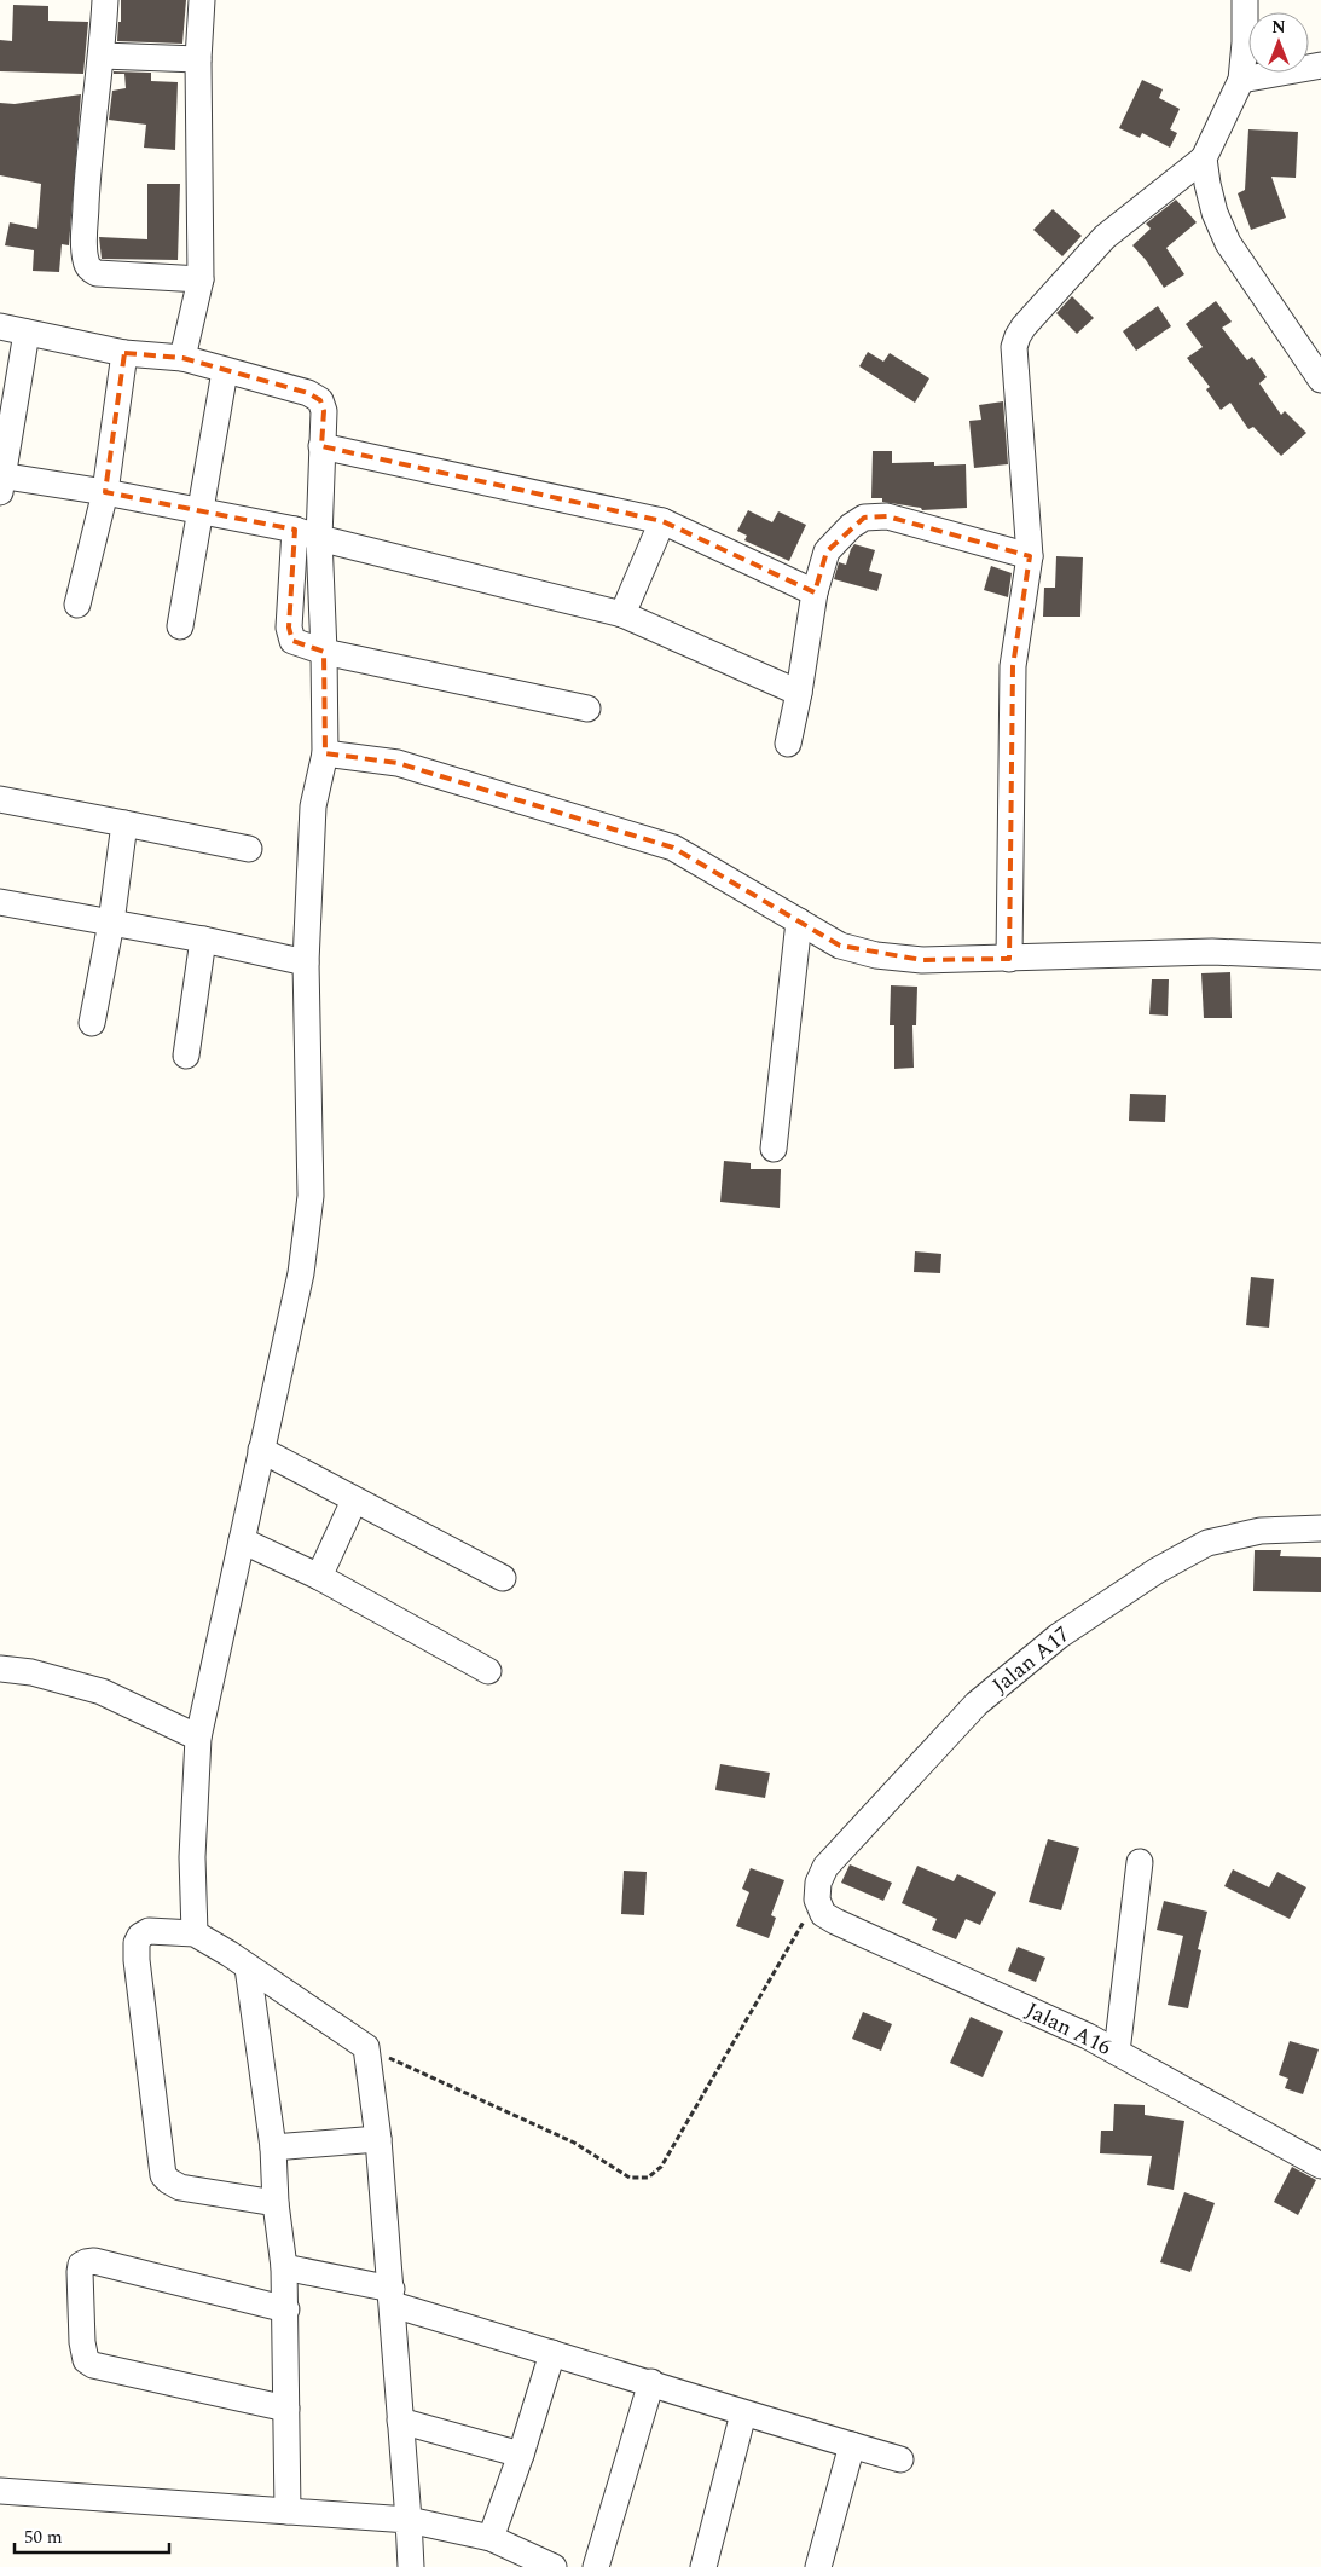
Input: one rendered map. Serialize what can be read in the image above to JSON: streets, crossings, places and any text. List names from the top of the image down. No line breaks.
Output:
{"streets":{"street":["Jalan A17","Jalan A16"]},"crossings":[["Jalan A17","Jalan A16"]],"scale_bar":"50 m","north":"top"}
